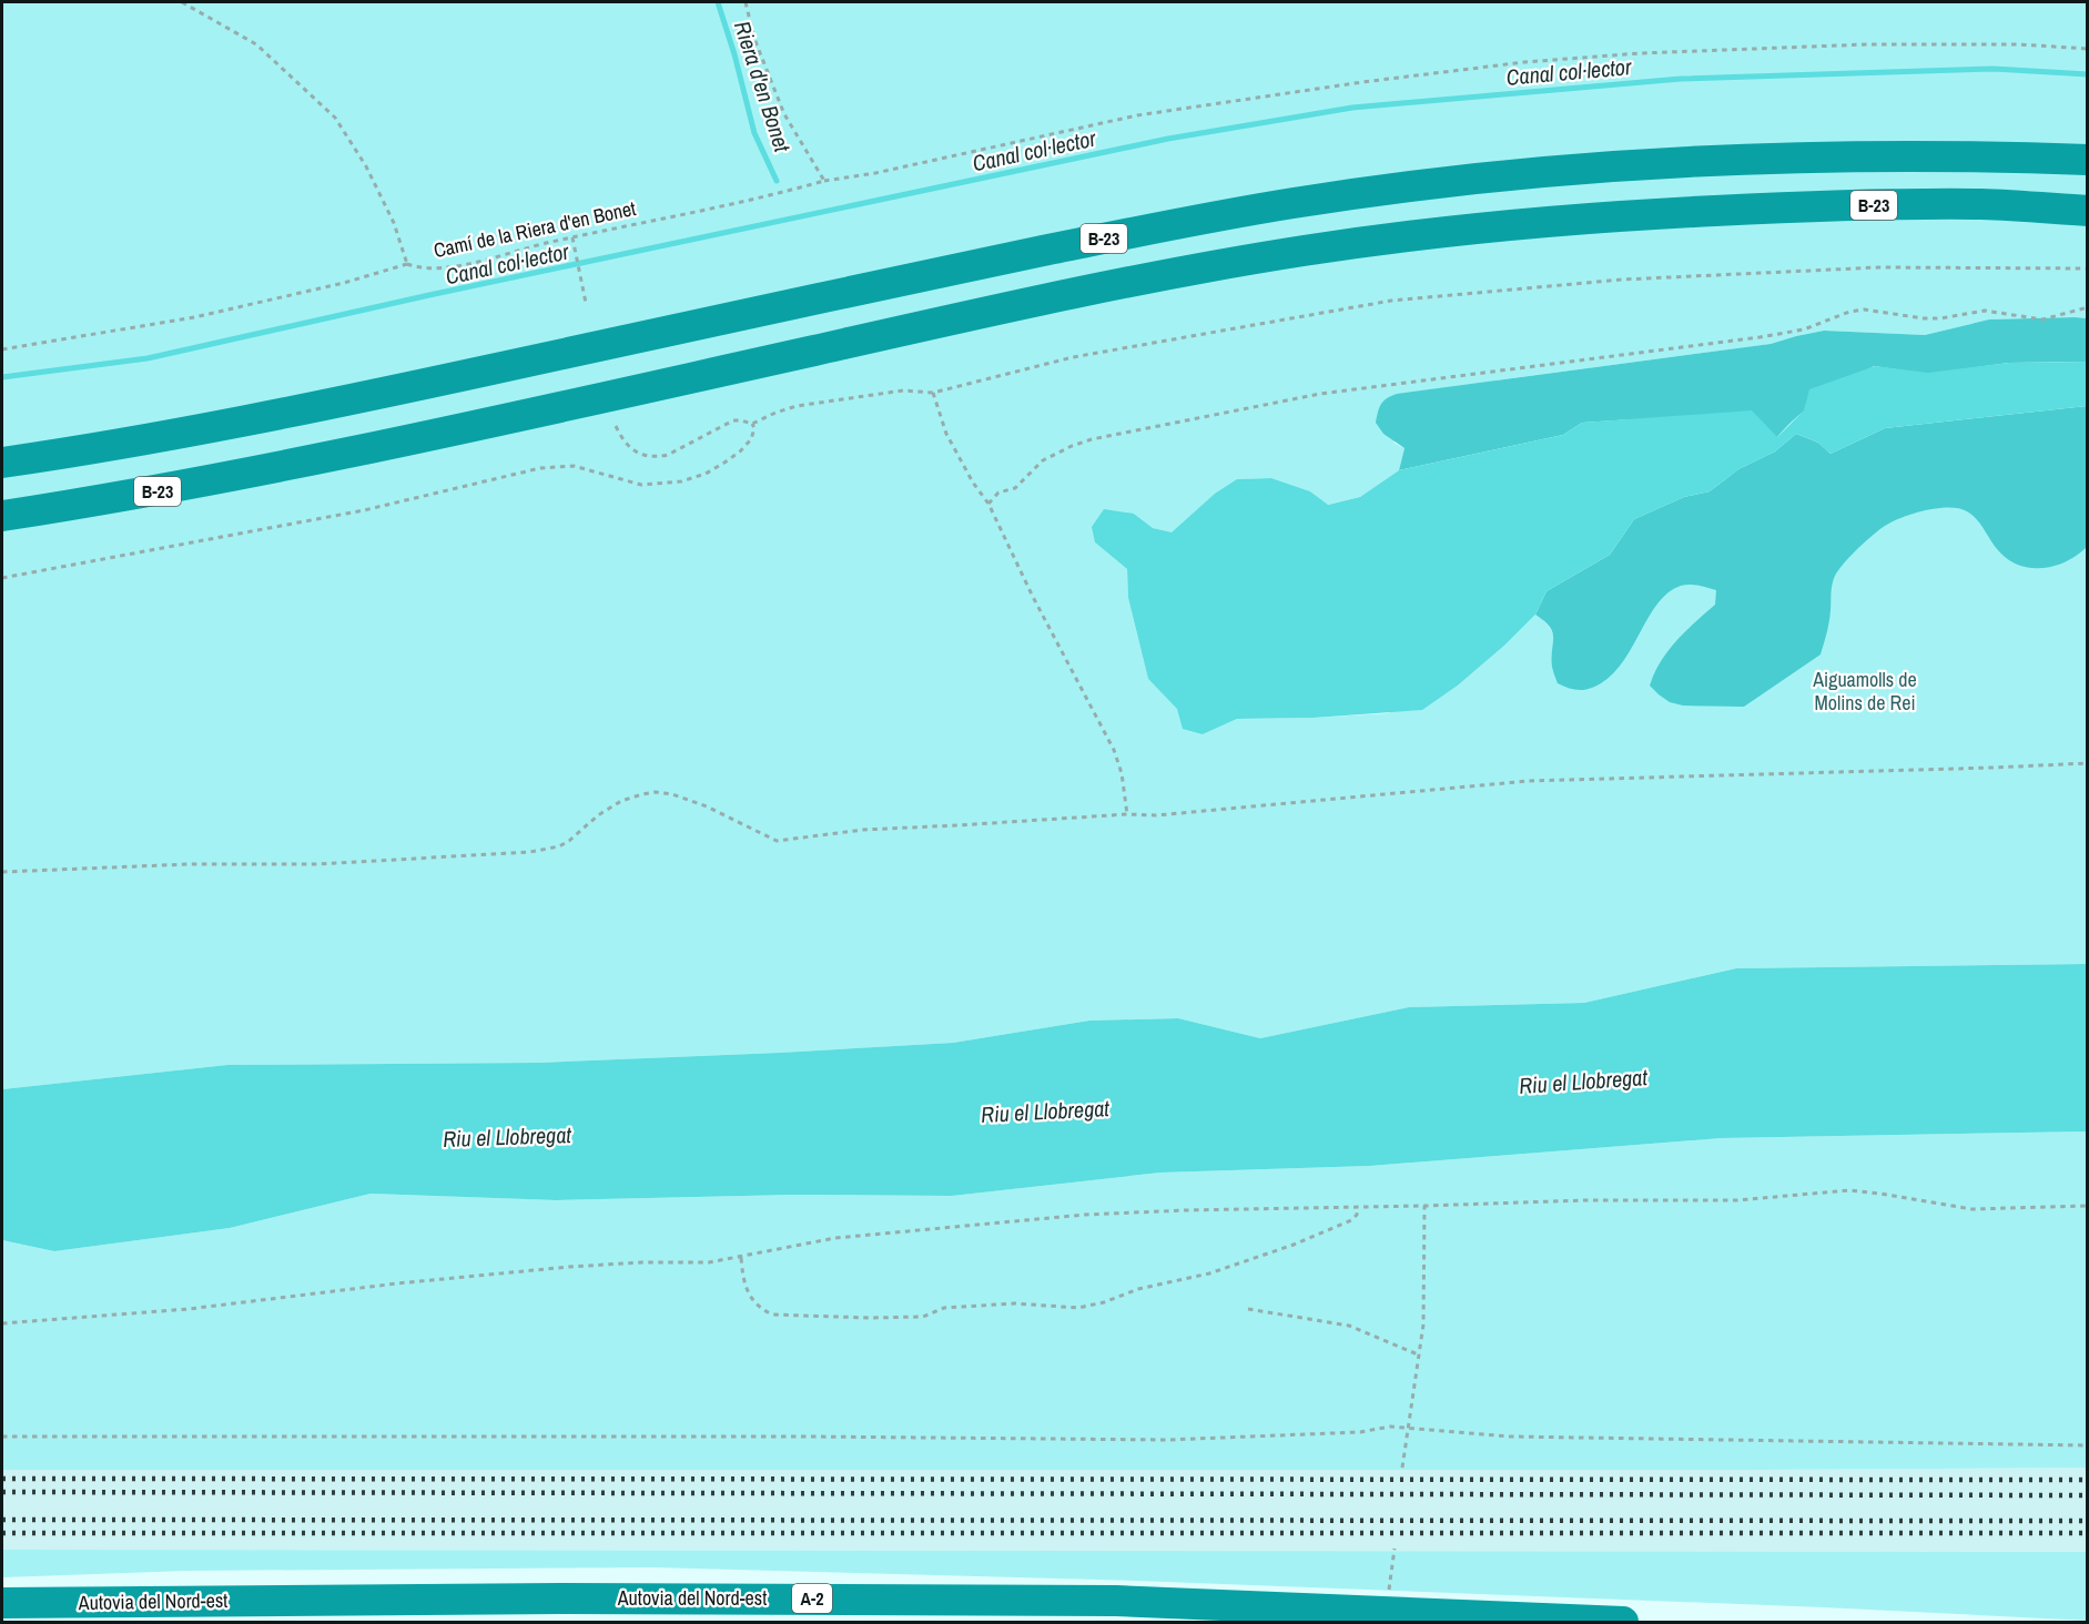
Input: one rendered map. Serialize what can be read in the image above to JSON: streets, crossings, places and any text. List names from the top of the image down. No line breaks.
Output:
{"streets":{"highway":["B-23","Autovia del Nord-est","A-2"],"path":["Camí de la Riera d'en Bonet"]},"water":["Canal col·lector","Riera d'en Bonet","Riu el Llobregat"],"parks":["Aiguamolls de Molins de Rei"]}
